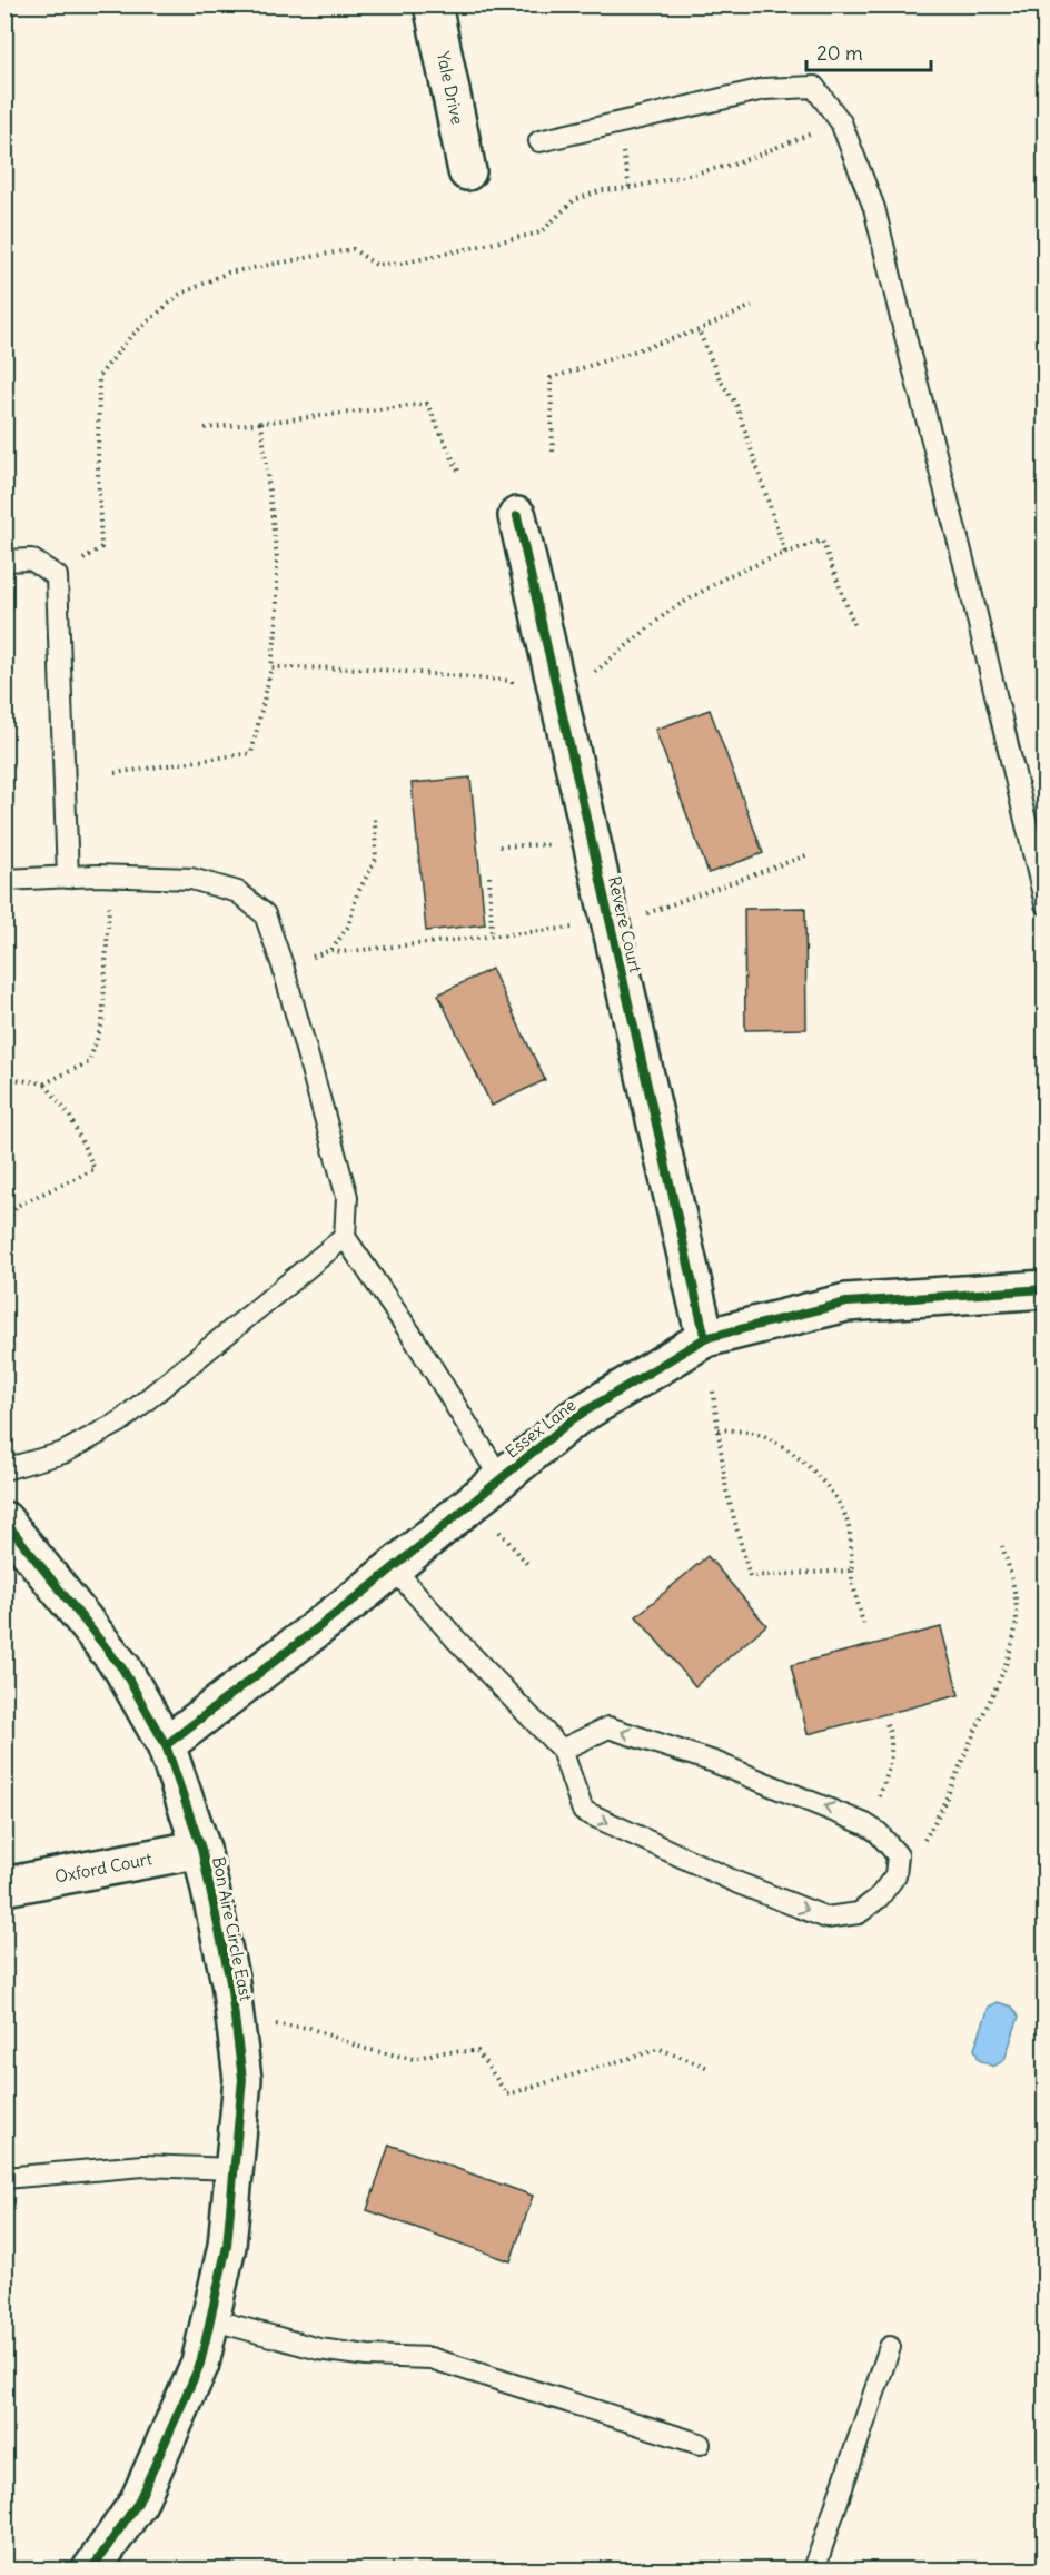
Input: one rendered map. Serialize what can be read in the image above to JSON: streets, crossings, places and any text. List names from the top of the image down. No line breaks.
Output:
{"streets":{"street":["Yale Drive","Revere Court","Essex Lane","Oxford Court","Bon Aire Circle East"]},"crossings":[["Revere Court","Essex Lane"],["Essex Lane","Bon Aire Circle East"],["Oxford Court","Bon Aire Circle East"]],"scale_bar":"20 m"}
